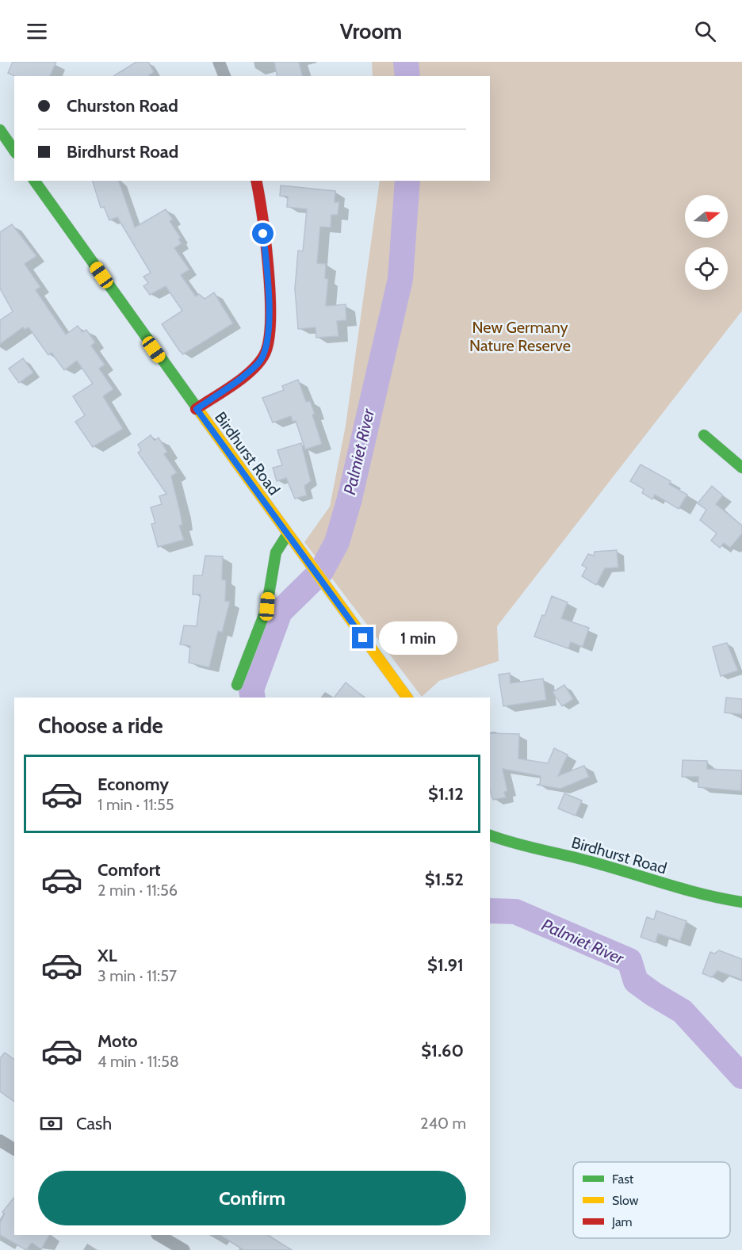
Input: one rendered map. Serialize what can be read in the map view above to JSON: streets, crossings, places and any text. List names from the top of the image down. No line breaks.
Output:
{"streets":{"street":["Birdhurst Road"]},"water":["Palmiet River"],"parks":["New Germany Nature Reserve"],"legend":["Fast","Slow","Jam"],"north":"right","page":{"header":"Vroom","banner":["Churston Road","Birdhurst Road"],"bubble":"1 min","heading":"Choose a ride","list":[{"name":"Economy","note":"1 min · 11:55","value":"$1.12"},{"name":"Comfort","note":"2 min · 11:56","value":"$1.52"},{"name":"XL","note":"3 min · 11:57","value":"$1.91"},{"name":"Moto","note":"4 min · 11:58","value":"$1.60"}],"pay":["Cash","240 m"],"buttons":"Confirm"}}
